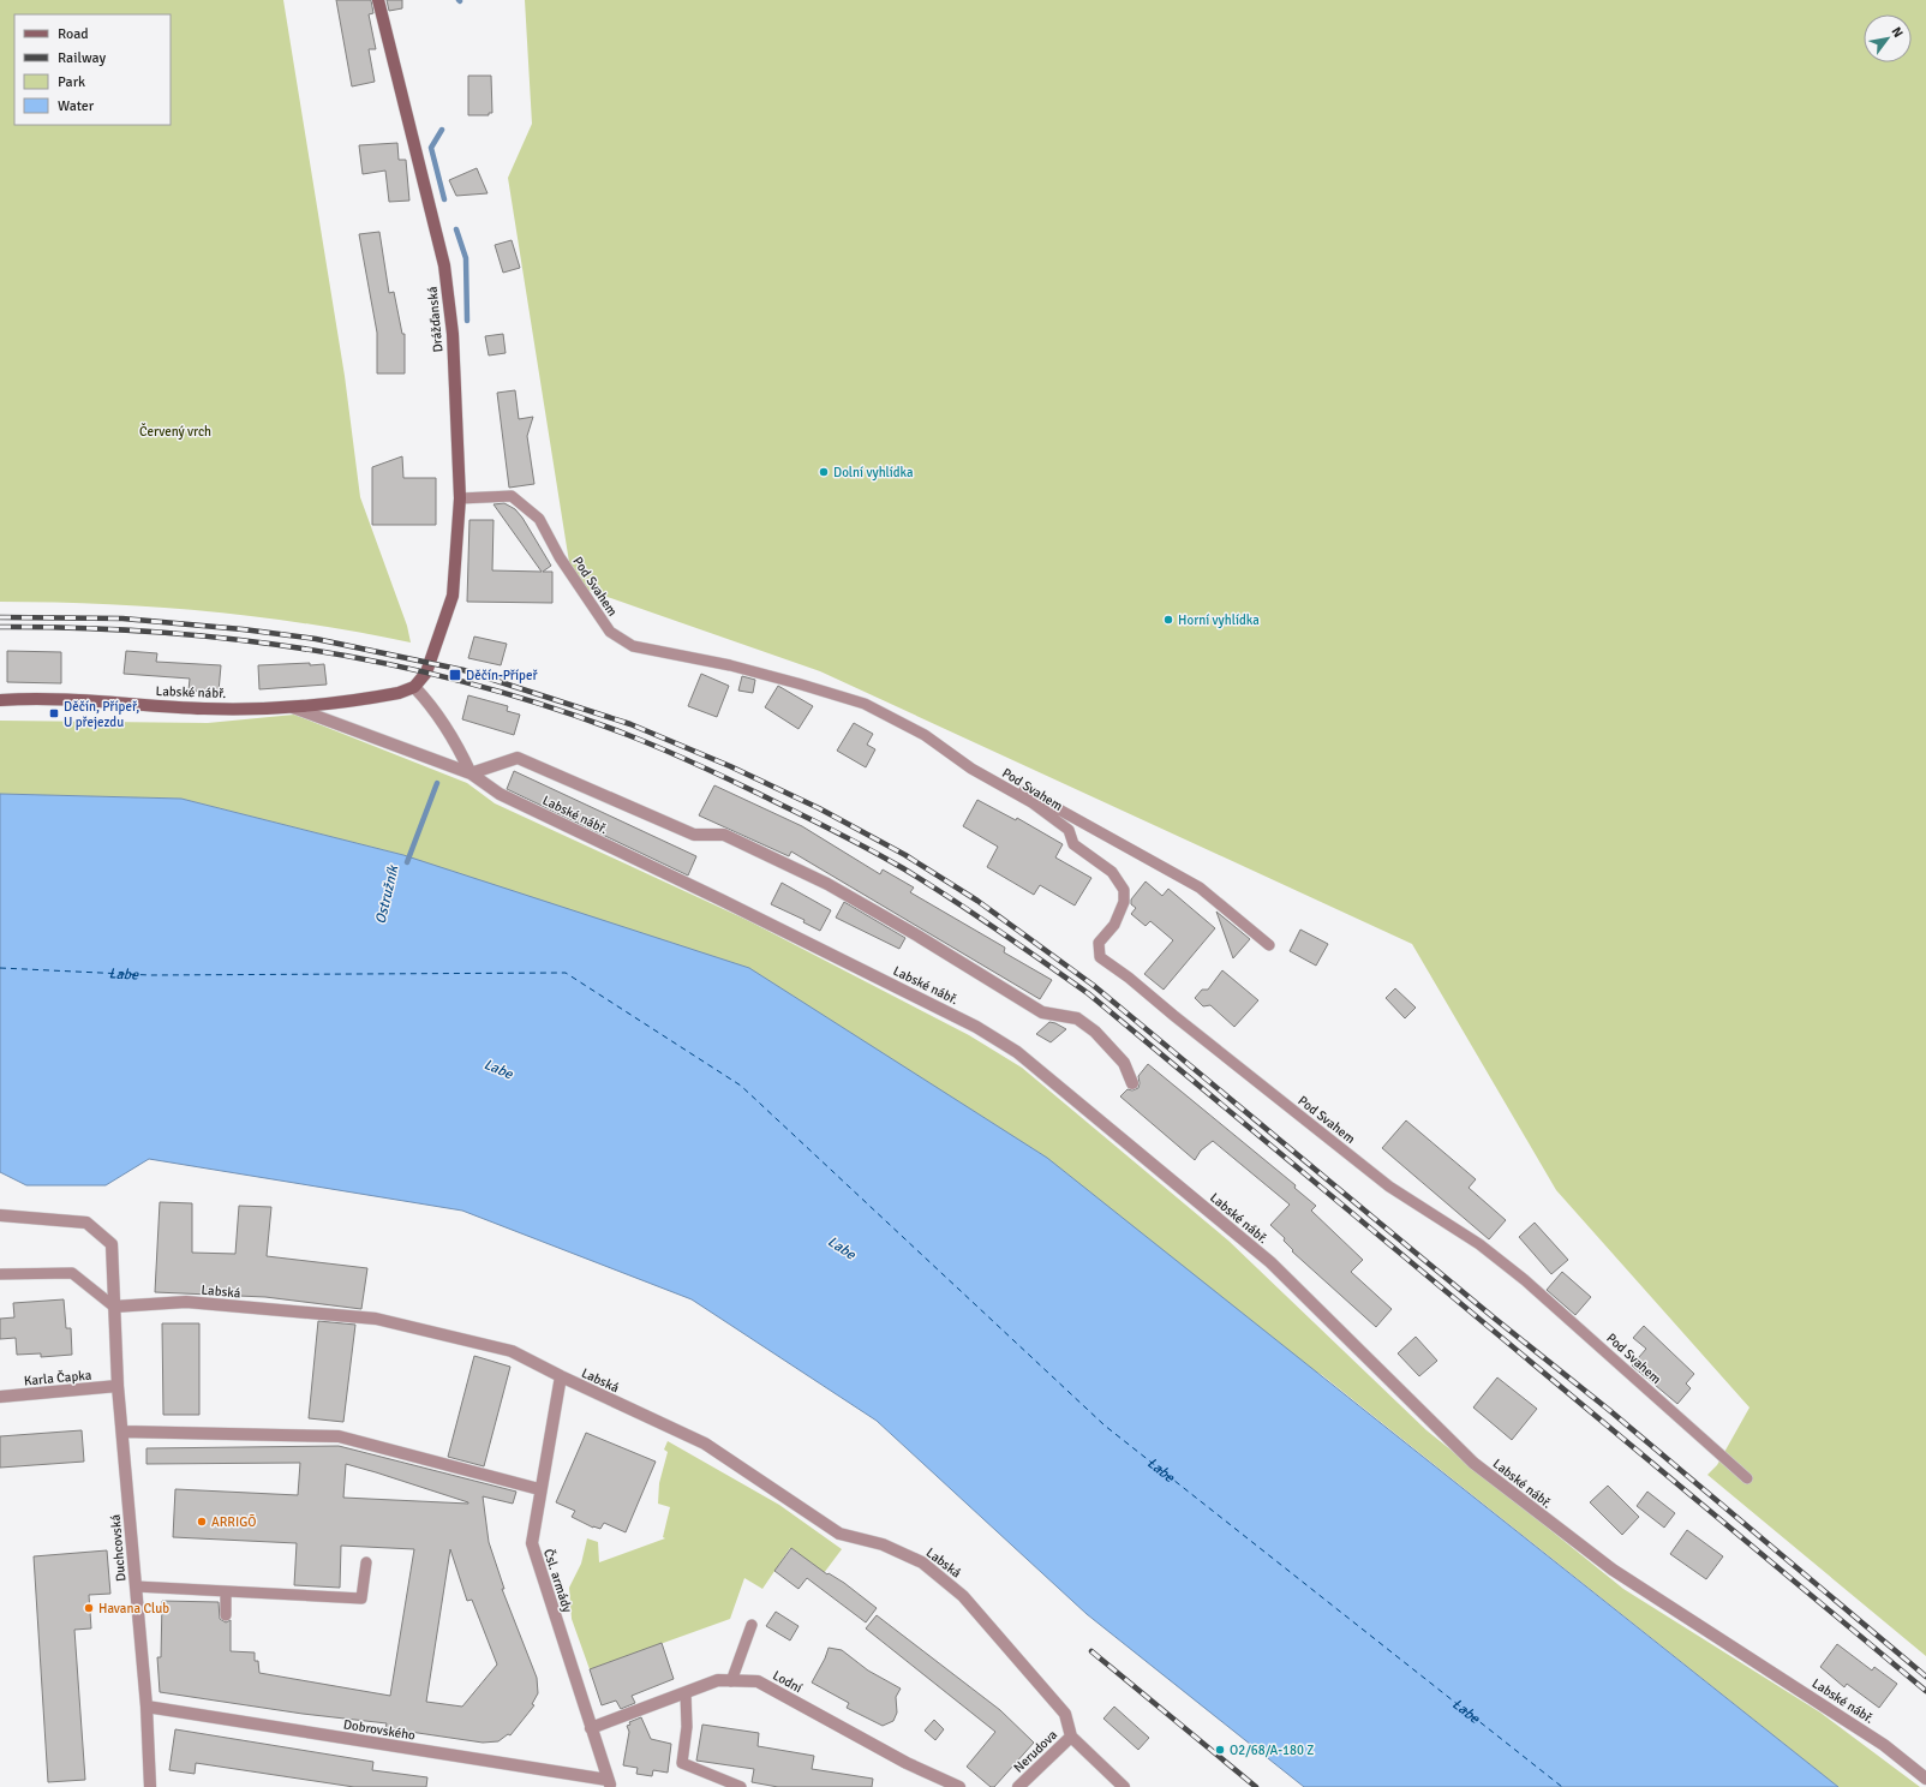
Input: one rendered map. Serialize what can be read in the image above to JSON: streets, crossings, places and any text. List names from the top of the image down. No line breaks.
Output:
{"streets":{"street":["Drážďanská","Labské nábř.","Labská","Karla Čapka","Duchcovská","Čsl. armády","Lodní","Dobrovského","Nerudova"],"lane":["Pod Svahem"]},"crossings":[["Drážďanská","Pod Svahem"],["Drážďanská","Labské nábř."],["Labská","Duchcovská"],["Labská","Čsl. armády"],["Labská","Nerudova"],["Karla Čapka","Duchcovská"],["Duchcovská","Dobrovského"],["Čsl. armády","Lodní"],["Čsl. armády","Dobrovského"]],"water":["Ostružník","Labe"],"parks":["Červený vrch"],"places":{"other":["Dolní vyhlídka","Horní vyhlídka","ARRIGŌ","Havana Club","O2/68/A-180 Z"],"transit":["Děčín-Přípeř","Děčín, Přípeř, U přejezdu"]},"legend":["Road","Railway","Park","Water"],"north":"top right"}
